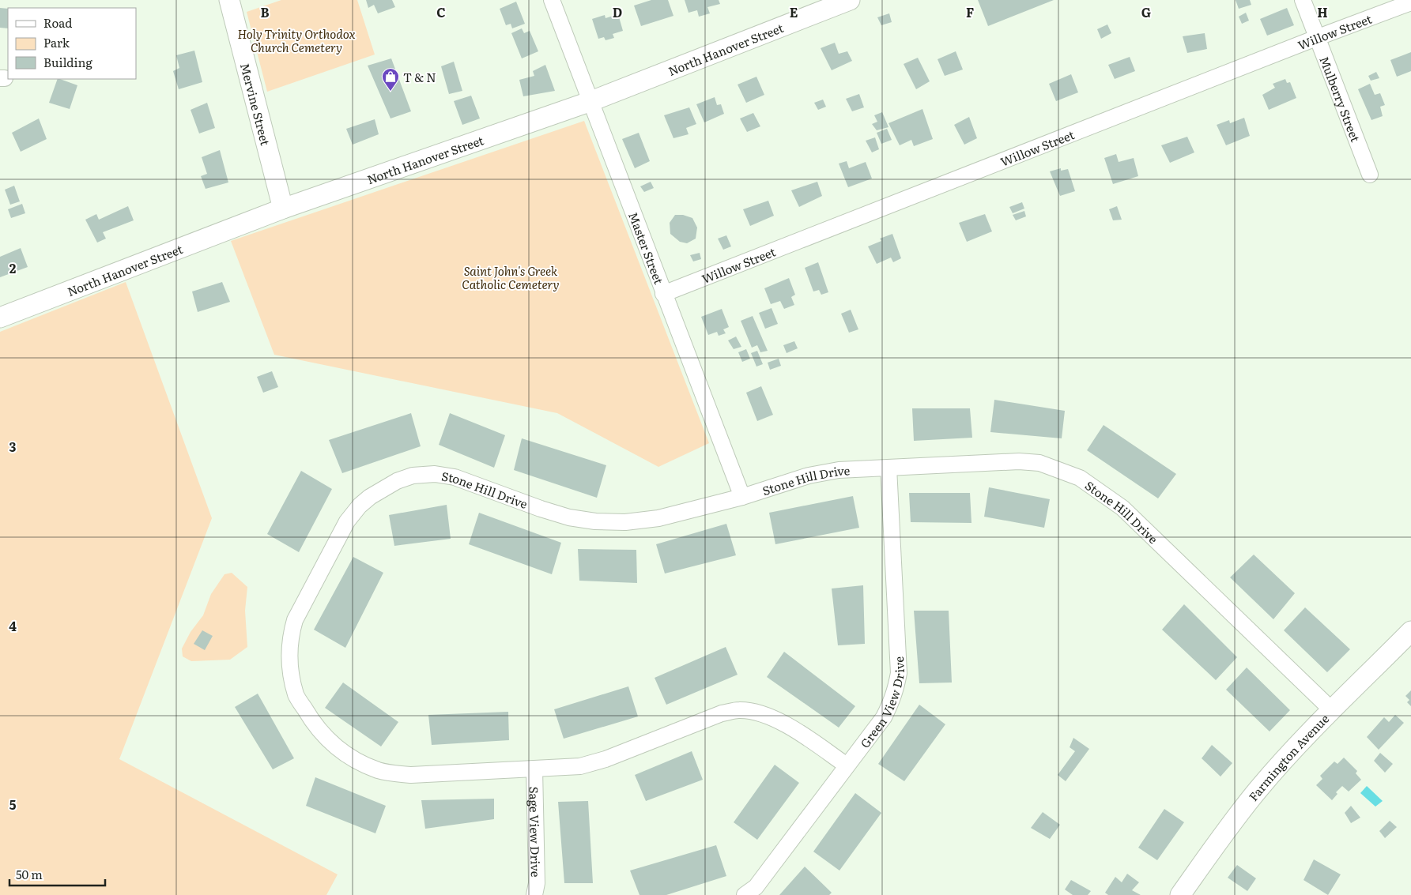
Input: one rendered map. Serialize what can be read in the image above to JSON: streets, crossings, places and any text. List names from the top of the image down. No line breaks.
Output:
{"streets":{"street":["Willow Street","North Hanover Street","Mulberry Street","Mervine Street","Master Street","Stone Hill Drive","Green View Drive","Farmington Avenue","Sage View Drive"]},"crossings":[["Willow Street","Mulberry Street"],["Willow Street","Master Street"],["North Hanover Street","Mervine Street"],["North Hanover Street","Master Street"],["Master Street","Stone Hill Drive"],["Stone Hill Drive","Green View Drive"],["Stone Hill Drive","Farmington Avenue"],["Stone Hill Drive","Sage View Drive"]],"parks":["Holy Trinity Orthodox Church Cemetery","Saint John's Greek Catholic Cemetery"],"places":{"shop":["T & N"]},"legend":["Road","Park","Building"],"scale_bar":"50 m","grid":{"columns":["B","C","D","E","F","G","H"],"rows":["2","3","4","5"]}}
